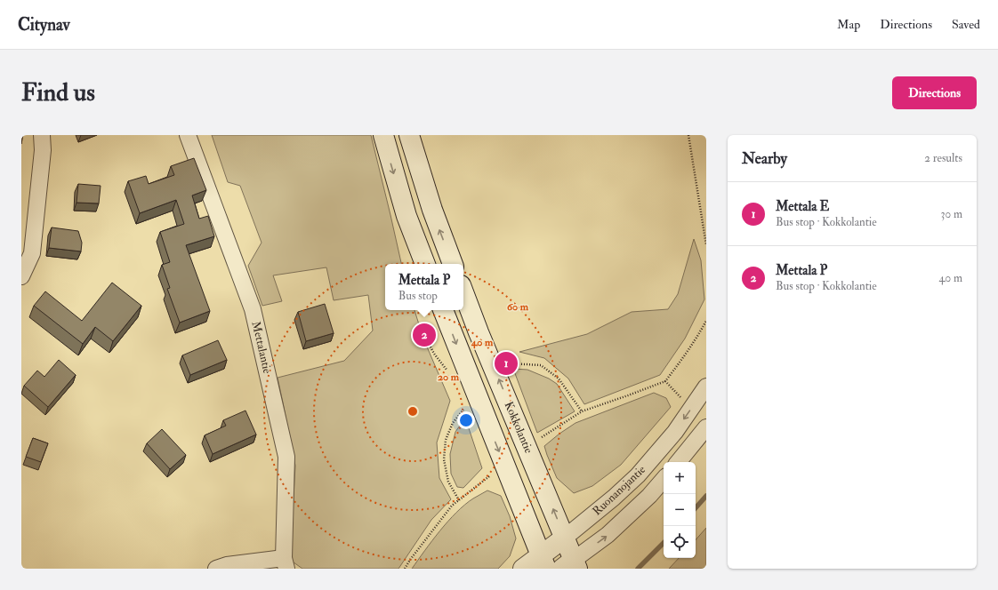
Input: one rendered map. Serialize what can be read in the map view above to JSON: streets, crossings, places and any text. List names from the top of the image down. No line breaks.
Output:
{"streets":{"main road":["Kokkolantie"],"street":["Mettalantie","Ruonanojantie"]},"crossings":[["Kokkolantie","Ruonanojantie"]],"page":{"header":"Citynav","nav":["Map","Directions","Saved"],"buttons":"Directions","title":"Find us","heading":["Nearby","2 results"],"list":[{"mark":"1","name":"Mettala E","note":"Bus stop · Kokkolantie","value":"30 m"},{"mark":"2","name":"Mettala P","note":"Bus stop · Kokkolantie","value":"40 m"}],"popup":["Mettala P","Bus stop"],"pins":["2","1"],"map_buttons":["+","−"]},"rings":["60 m","40 m","20 m"]}
